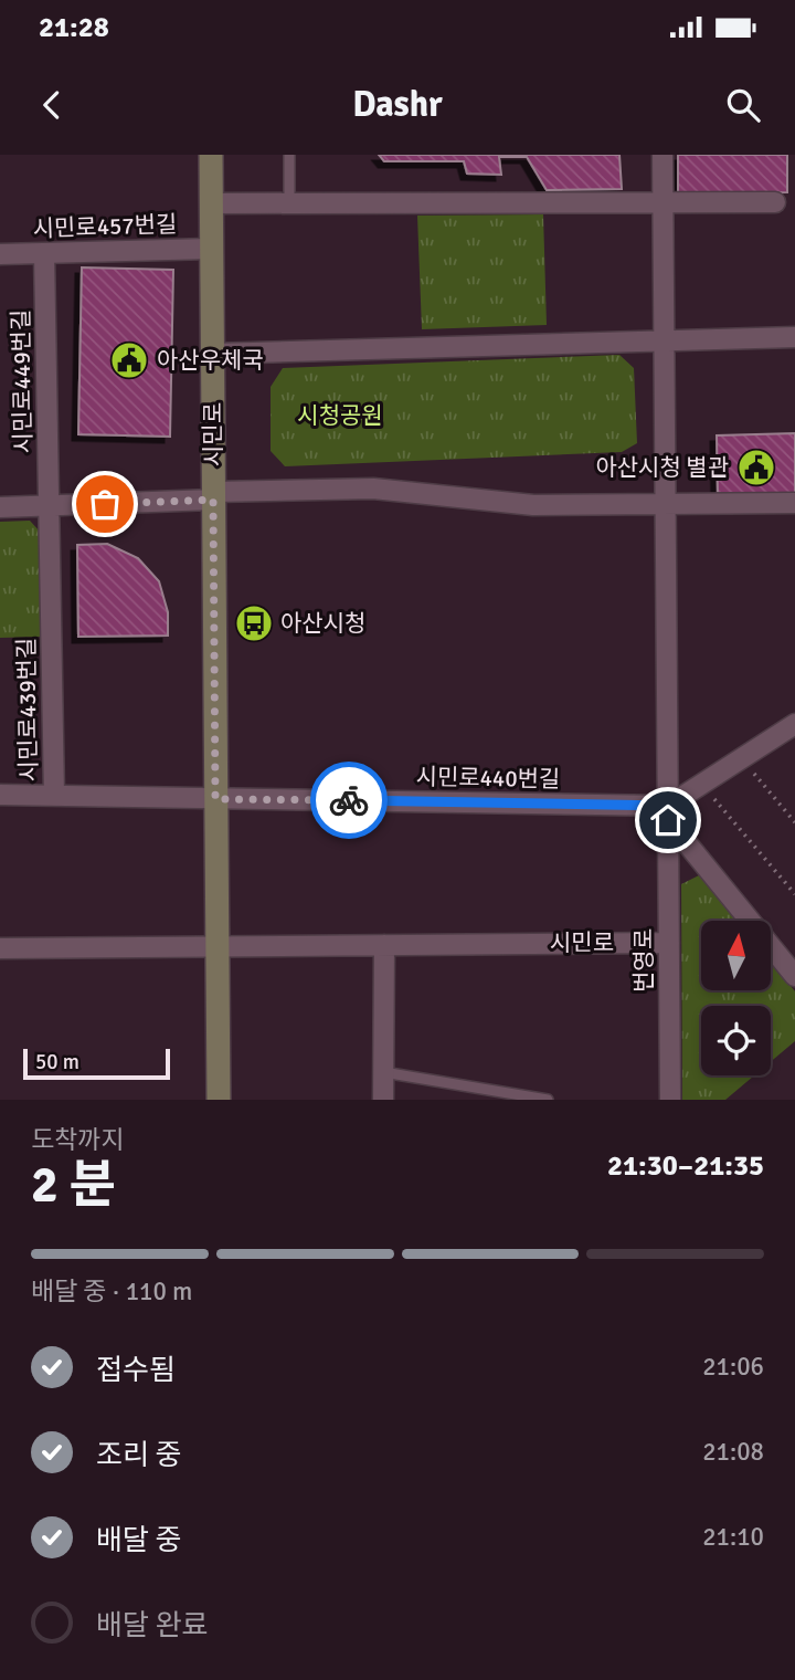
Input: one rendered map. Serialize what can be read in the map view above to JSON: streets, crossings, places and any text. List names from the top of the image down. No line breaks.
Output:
{"streets":{"main road":["시민로"],"street":["시민로457번길","시민로449번길","시민로439번길","시민로440번길","번영로"]},"crossings":[["시민로457번길","시민로449번길"],["시민로457번길","시민로"],["시민로449번길","시민로439번길"],["시민로","시민로439번길"],["시민로","시민로440번길"],["시민로","번영로"],["시민로439번길","시민로440번길"],["시민로440번길","번영로"]],"parks":["시청공원"],"places":{"public building":["아산우체국","아산시청 별관"],"bus stop":["아산시청"]},"scale_bar":"50 m","north":"top","page":{"status":"21:28","header":"Dashr","scale":"50 m","heading":["2 분","도착까지","21:30–21:35"],"bar":"배달 중 · 110 m","list":[["접수됨","21:06"],["조리 중","21:08"],["배달 중","21:10"],"배달 완료"]}}
